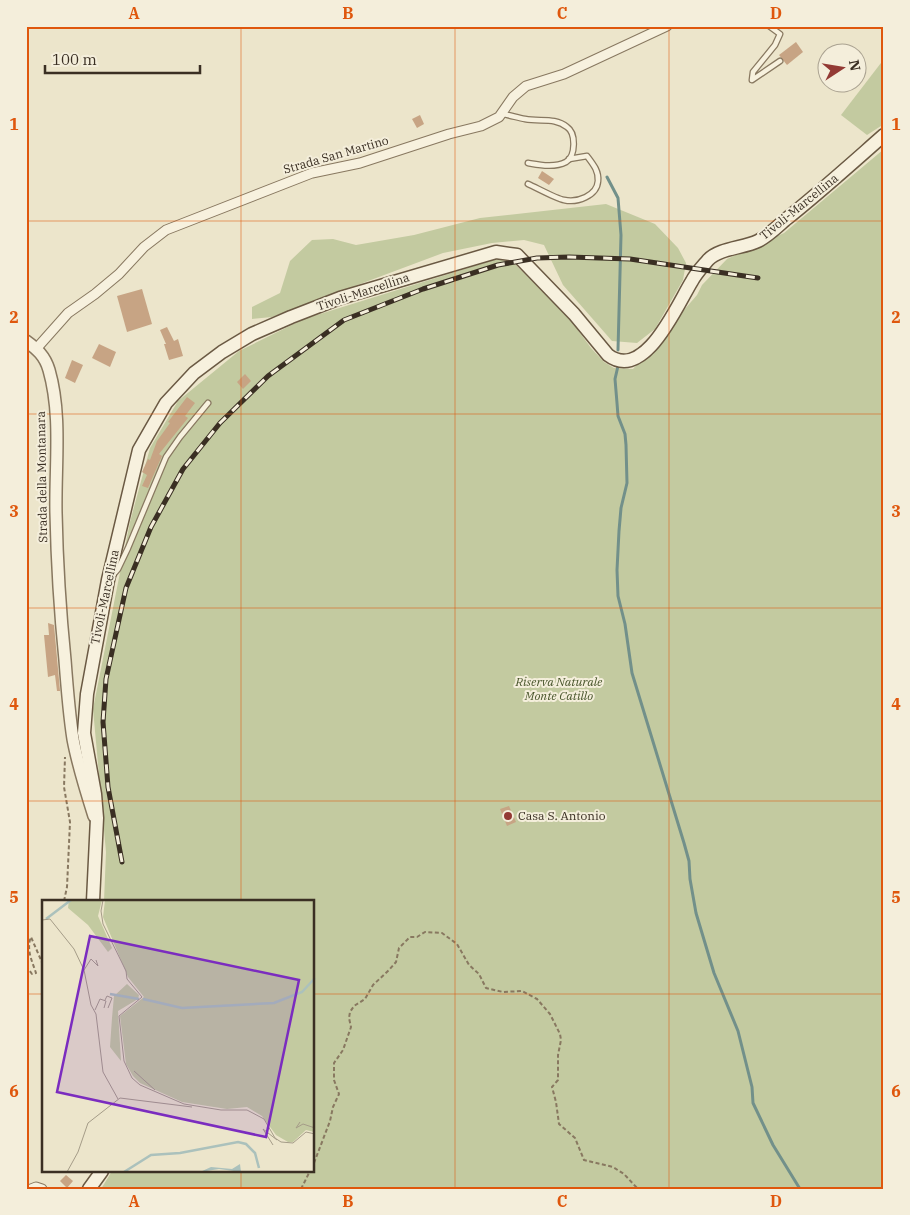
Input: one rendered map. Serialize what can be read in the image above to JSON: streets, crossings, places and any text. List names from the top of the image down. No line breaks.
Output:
{"streets":{"main road":["Tivoli-Marcellina"],"street":["Strada San Martino","Strada della Montanara"]},"crossings":[["Strada San Martino","Strada della Montanara"],["Tivoli-Marcellina","Strada della Montanara"]],"parks":["Riserva Naturale Monte Catillo"],"places":["Casa S. Antonio"],"scale_bar":"100 m","north":"right","grid":{"columns":["A","B","C","D"],"rows":["1","2","3","4","5","6"]}}
